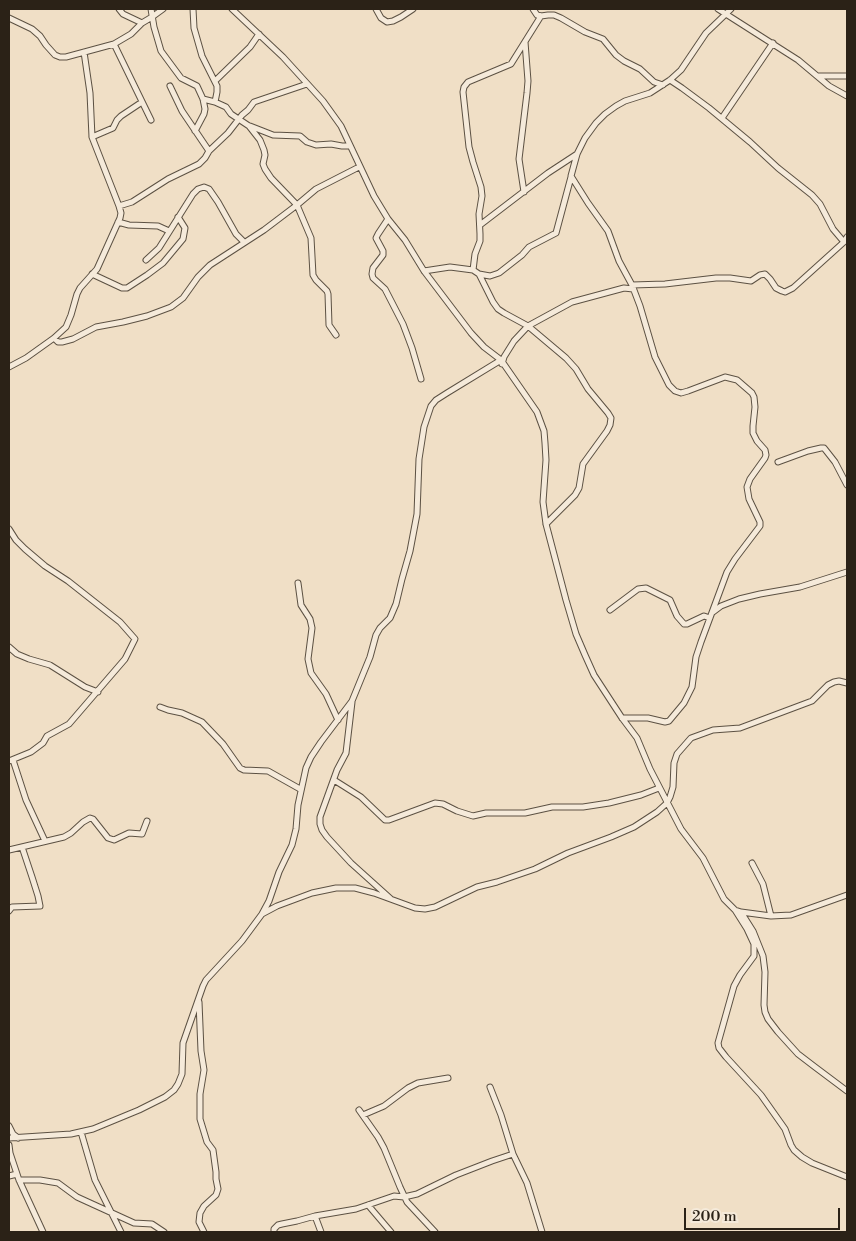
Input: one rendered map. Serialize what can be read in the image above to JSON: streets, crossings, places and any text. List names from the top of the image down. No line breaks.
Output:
{"scale_bar":"200 m"}
